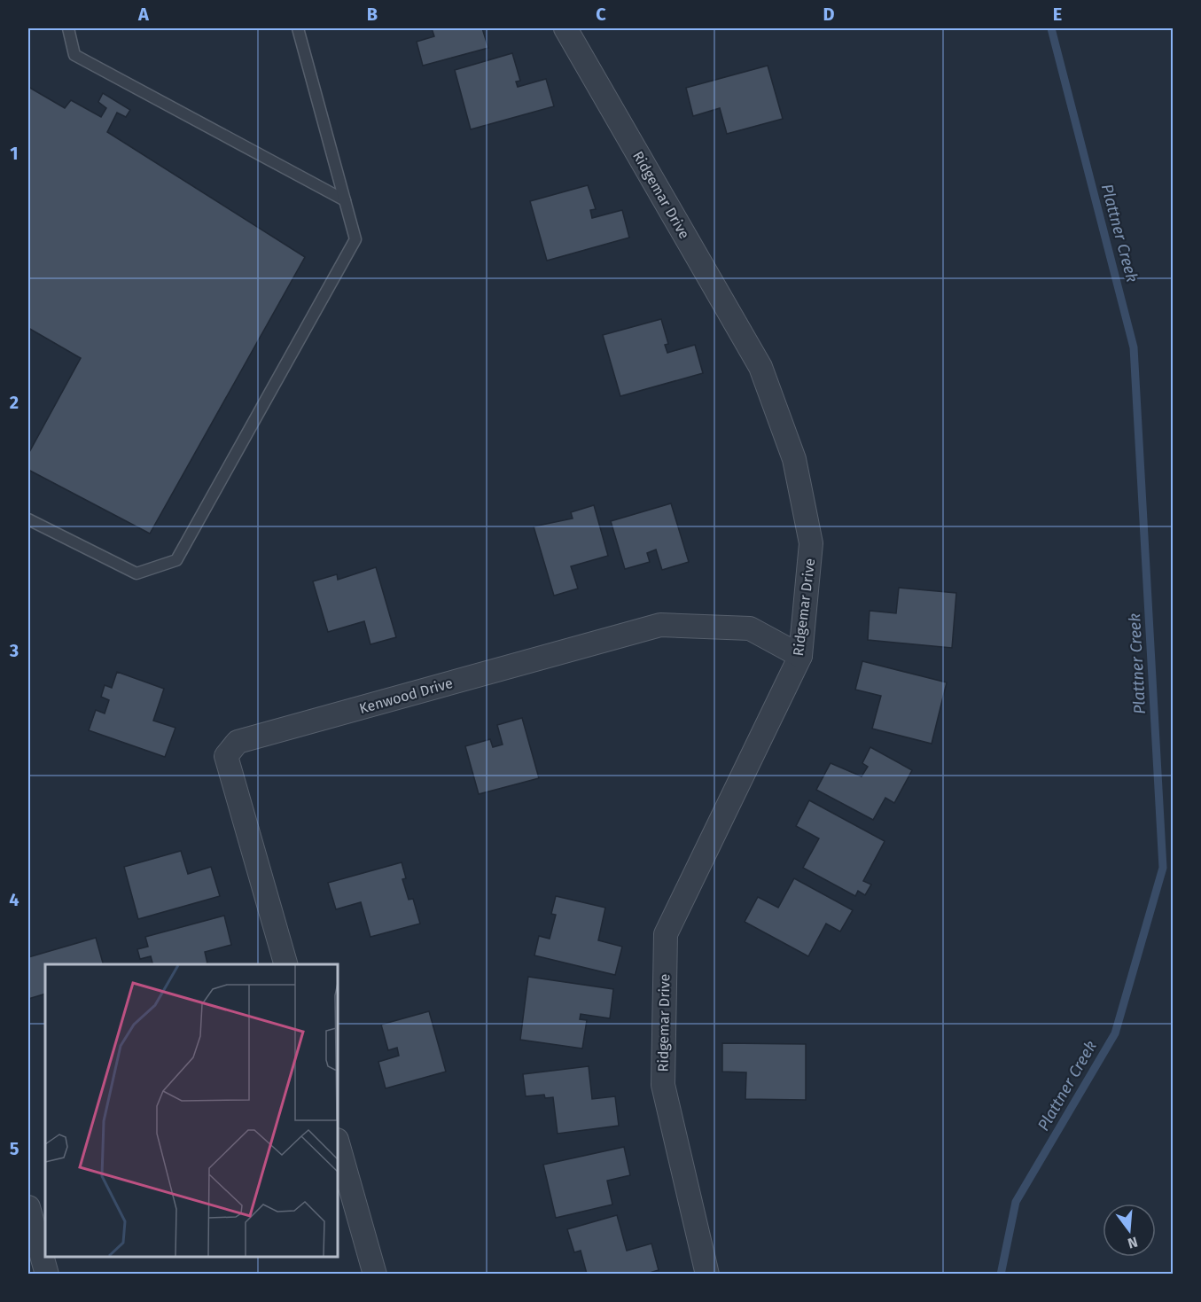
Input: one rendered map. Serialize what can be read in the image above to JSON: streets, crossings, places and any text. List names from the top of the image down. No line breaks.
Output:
{"streets":{"street":["Ridgemar Drive","Kenwood Drive"]},"crossings":[["Ridgemar Drive","Kenwood Drive"]],"water":["Plattner Creek"],"north":"bottom","grid":{"columns":["A","B","C","D","E"],"rows":["1","2","3","4","5"]}}
